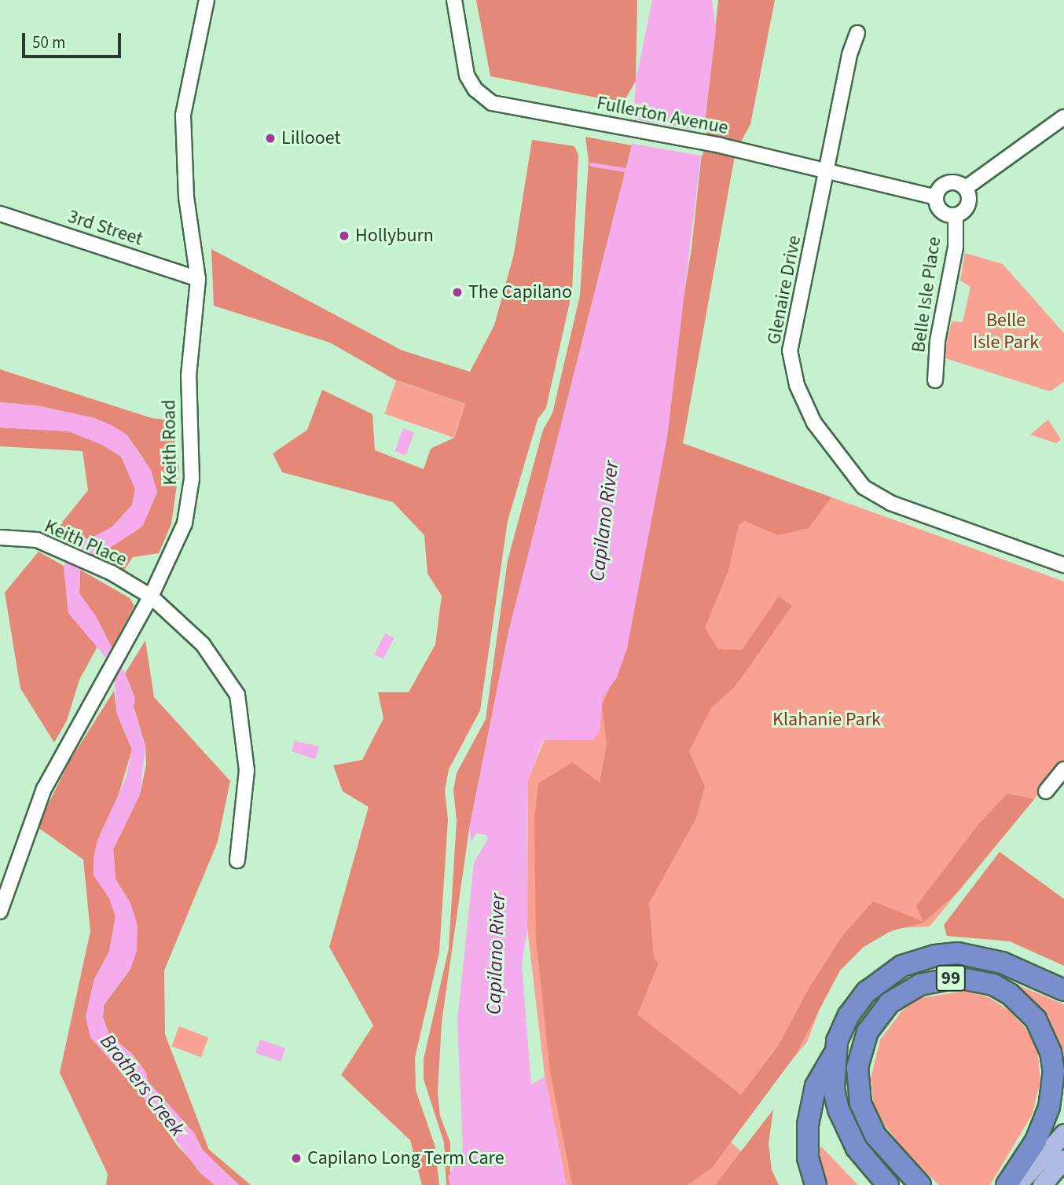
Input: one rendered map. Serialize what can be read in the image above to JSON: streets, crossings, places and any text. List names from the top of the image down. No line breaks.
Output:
{"streets":{"highway":["99"],"street":["Fullerton Avenue","3rd Street","Glenaire Drive","Belle Isle Place","Keith Road","Keith Place"]},"crossings":[["Fullerton Avenue","Glenaire Drive"],["Fullerton Avenue","Belle Isle Place"],["3rd Street","Keith Road"],["Keith Road","Keith Place"]],"water":["Capilano River","Brothers Creek"],"parks":["Belle Isle Park","Klahanie Park"],"places":["Lillooet","Hollyburn","The Capilano","Capilano Long Term Care"],"scale_bar":"50 m"}
